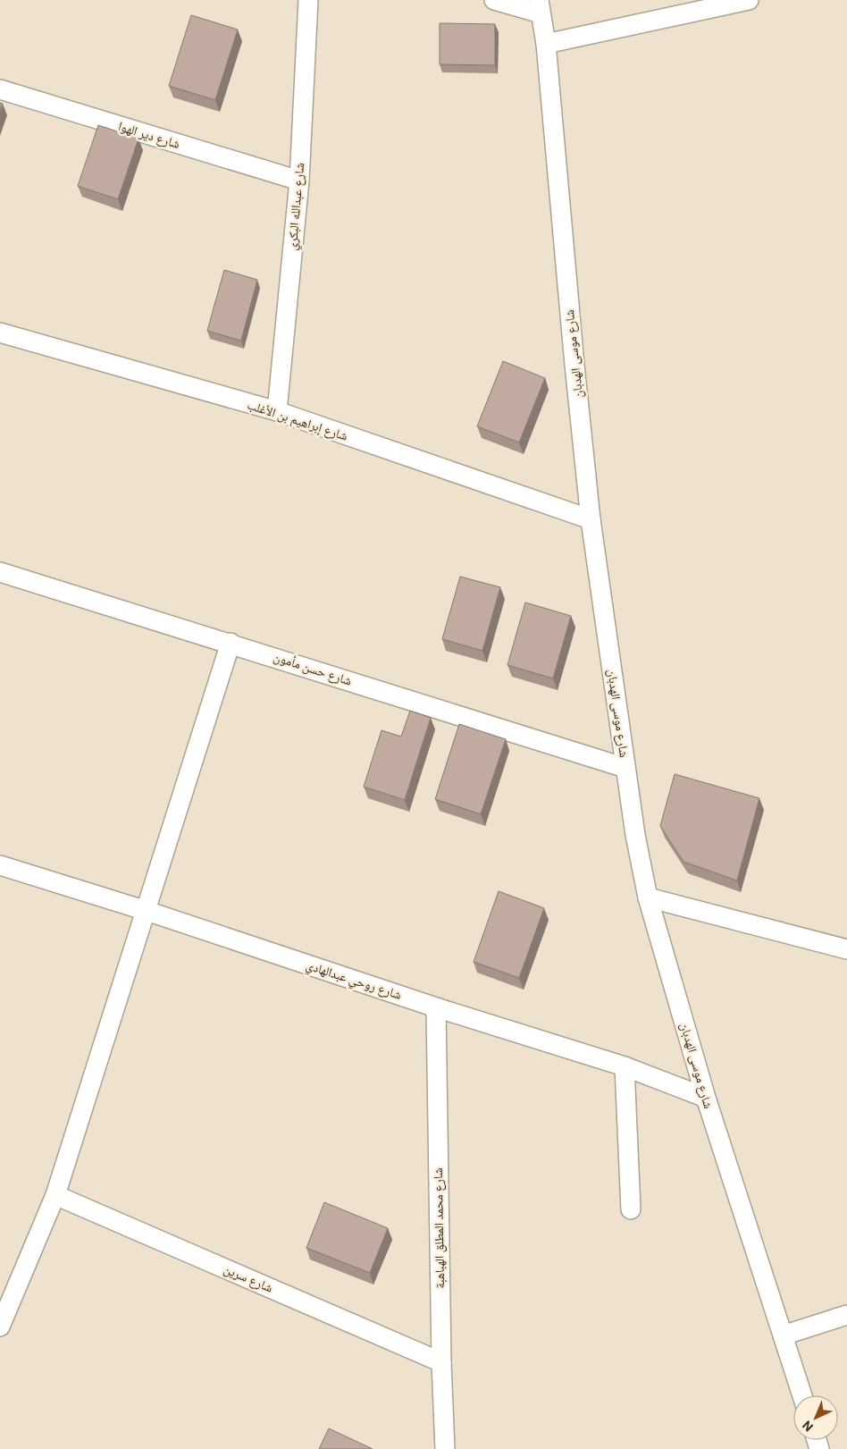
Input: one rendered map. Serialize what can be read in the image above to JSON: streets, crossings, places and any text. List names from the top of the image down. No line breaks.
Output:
{"streets":{"street":["شارع دير الهوا","شارع عبدالله البكري","شارع موسى الهدبان","شارع إبراهيم بن الأغلب","شارع حسن مأمون","شارع روحي عبدالهادي","شارع محمد المطلق الهباهبة","شارع سرين"]},"crossings":[["شارع دير الهوا","شارع عبدالله البكري"],["شارع عبدالله البكري","شارع إبراهيم بن الأغلب"],["شارع موسى الهدبان","شارع إبراهيم بن الأغلب"],["شارع موسى الهدبان","شارع حسن مأمون"],["شارع موسى الهدبان","شارع روحي عبدالهادي"],["شارع روحي عبدالهادي","شارع محمد المطلق الهباهبة"],["شارع محمد المطلق الهباهبة","شارع سرين"]],"north":"bottom left"}
